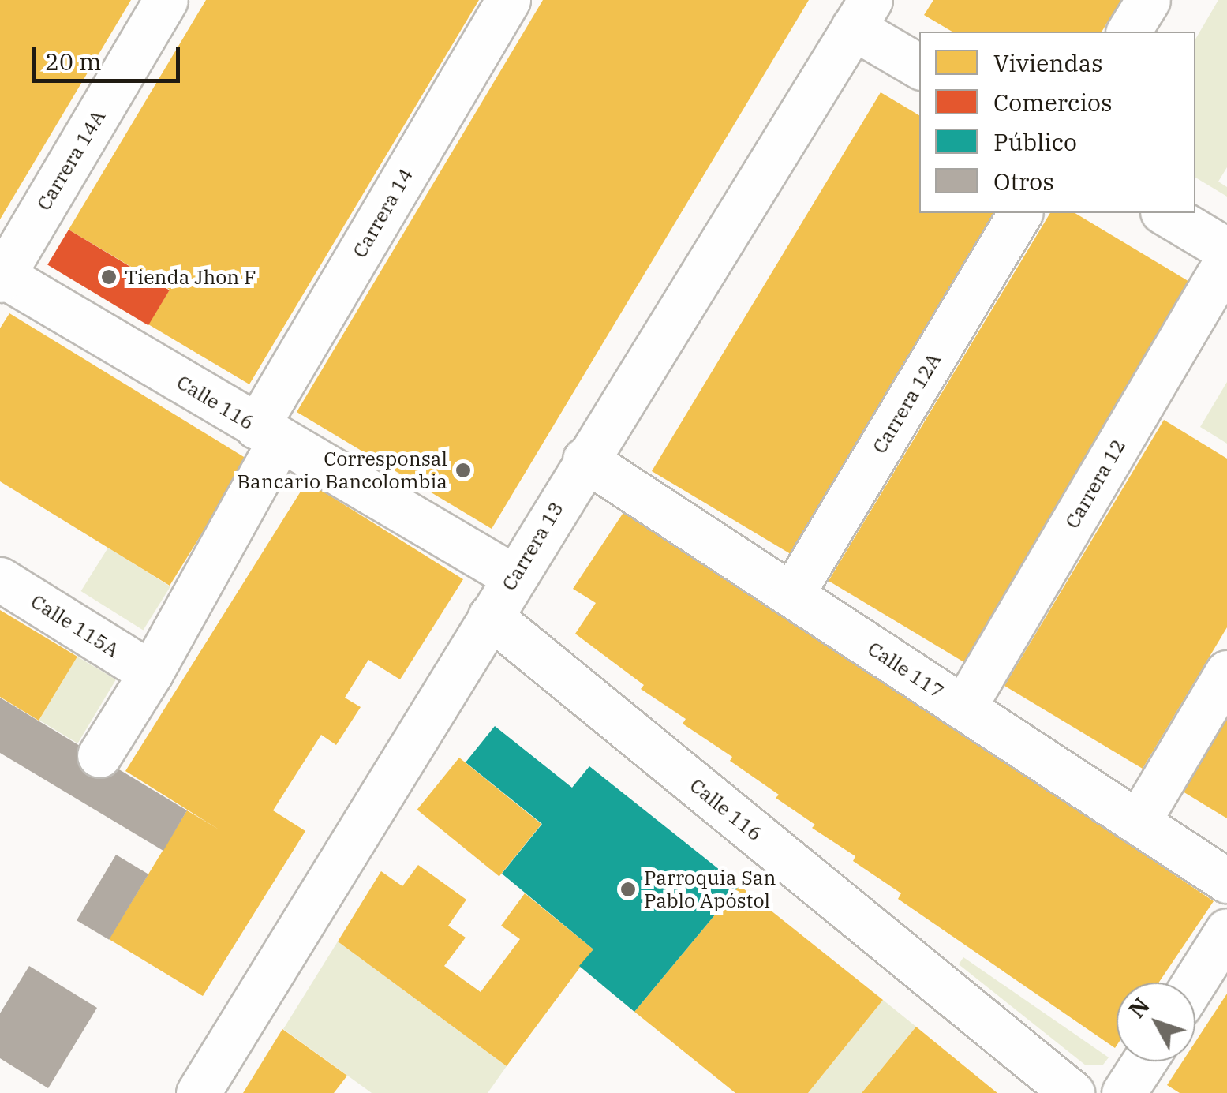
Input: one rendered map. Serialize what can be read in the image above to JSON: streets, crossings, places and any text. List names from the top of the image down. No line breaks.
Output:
{"streets":{"street":["Carrera 14A","Carrera 14","Calle 116","Carrera 12A","Carrera 12","Carrera 13","Calle 115A","Calle 117"]},"crossings":[["Carrera 14A","Calle 116"],["Carrera 14","Calle 116"],["Carrera 14","Calle 115A"],["Calle 116","Carrera 13"],["Carrera 12A","Calle 117"],["Carrera 12","Calle 117"],["Carrera 13","Calle 117"]],"places":["Tienda Jhon F","Corresponsal Bancario Bancolombia","Parroquia San Pablo Apóstol"],"legend":["Viviendas","Comercios","Público","Otros"],"scale_bar":"20 m","north":"top left"}
